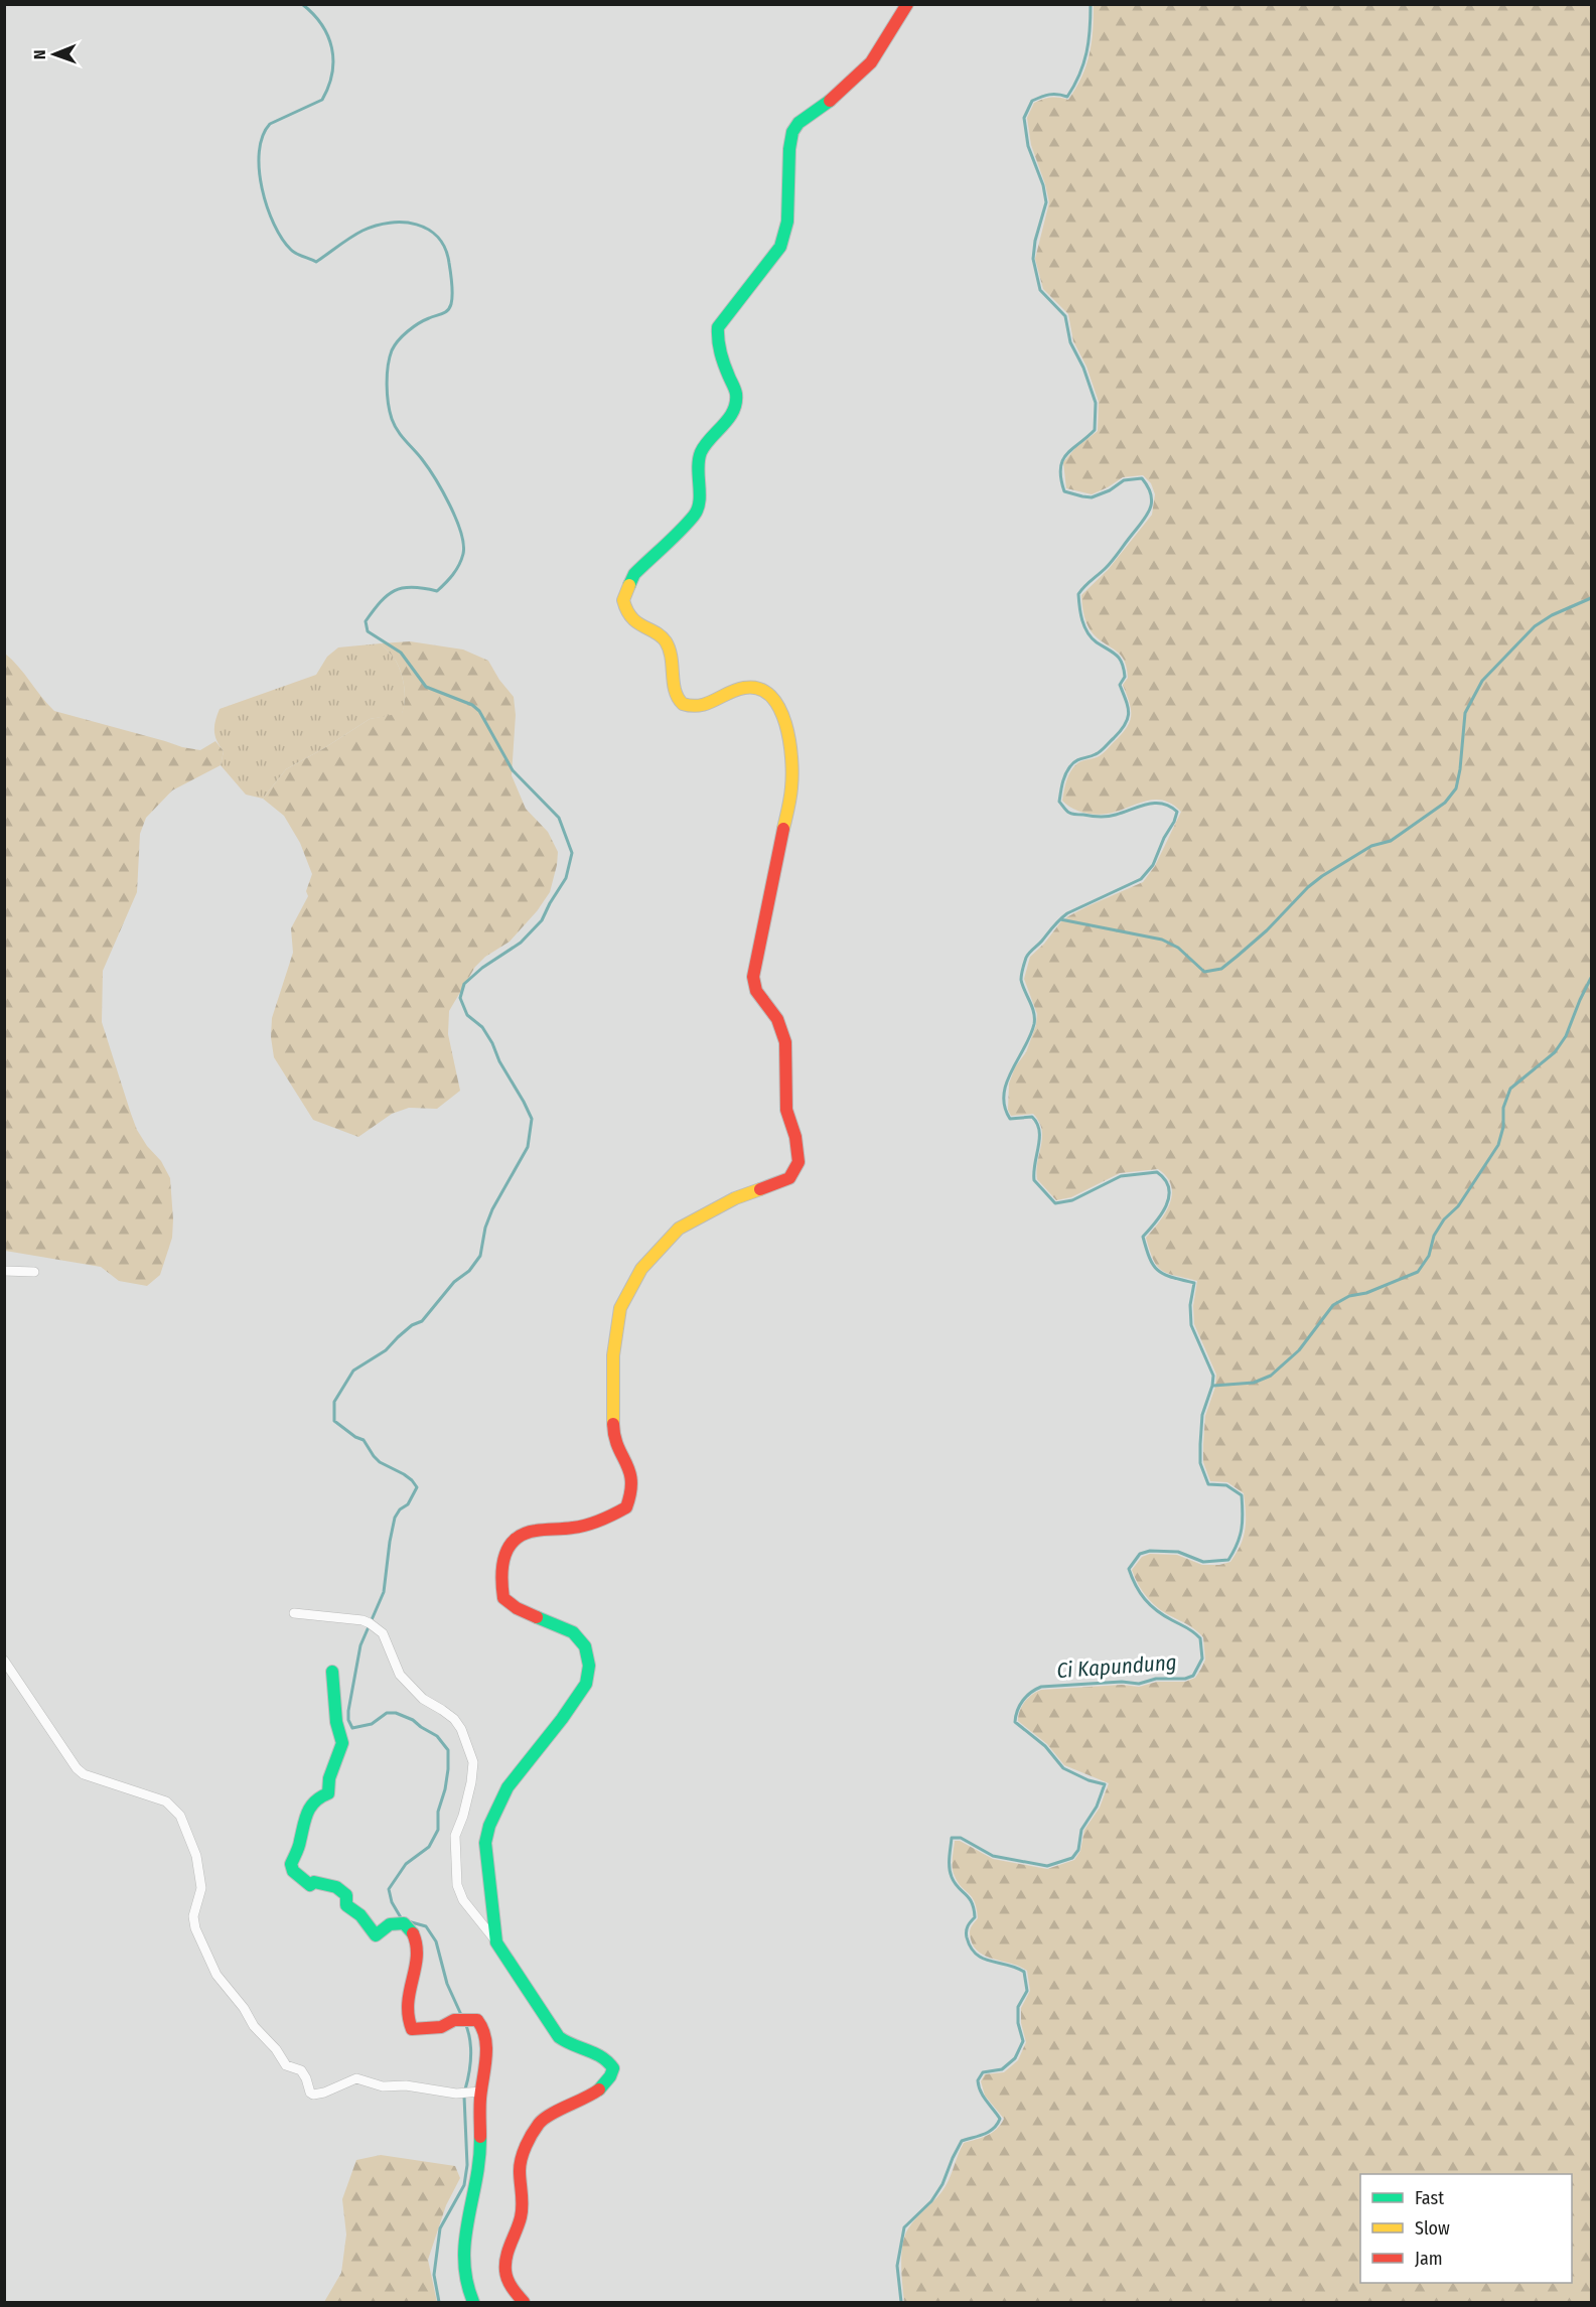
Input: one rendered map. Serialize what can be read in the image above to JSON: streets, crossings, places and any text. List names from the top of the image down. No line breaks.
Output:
{"water":["Ci Kapundung"],"legend":["Fast","Slow","Jam"],"north":"left"}
